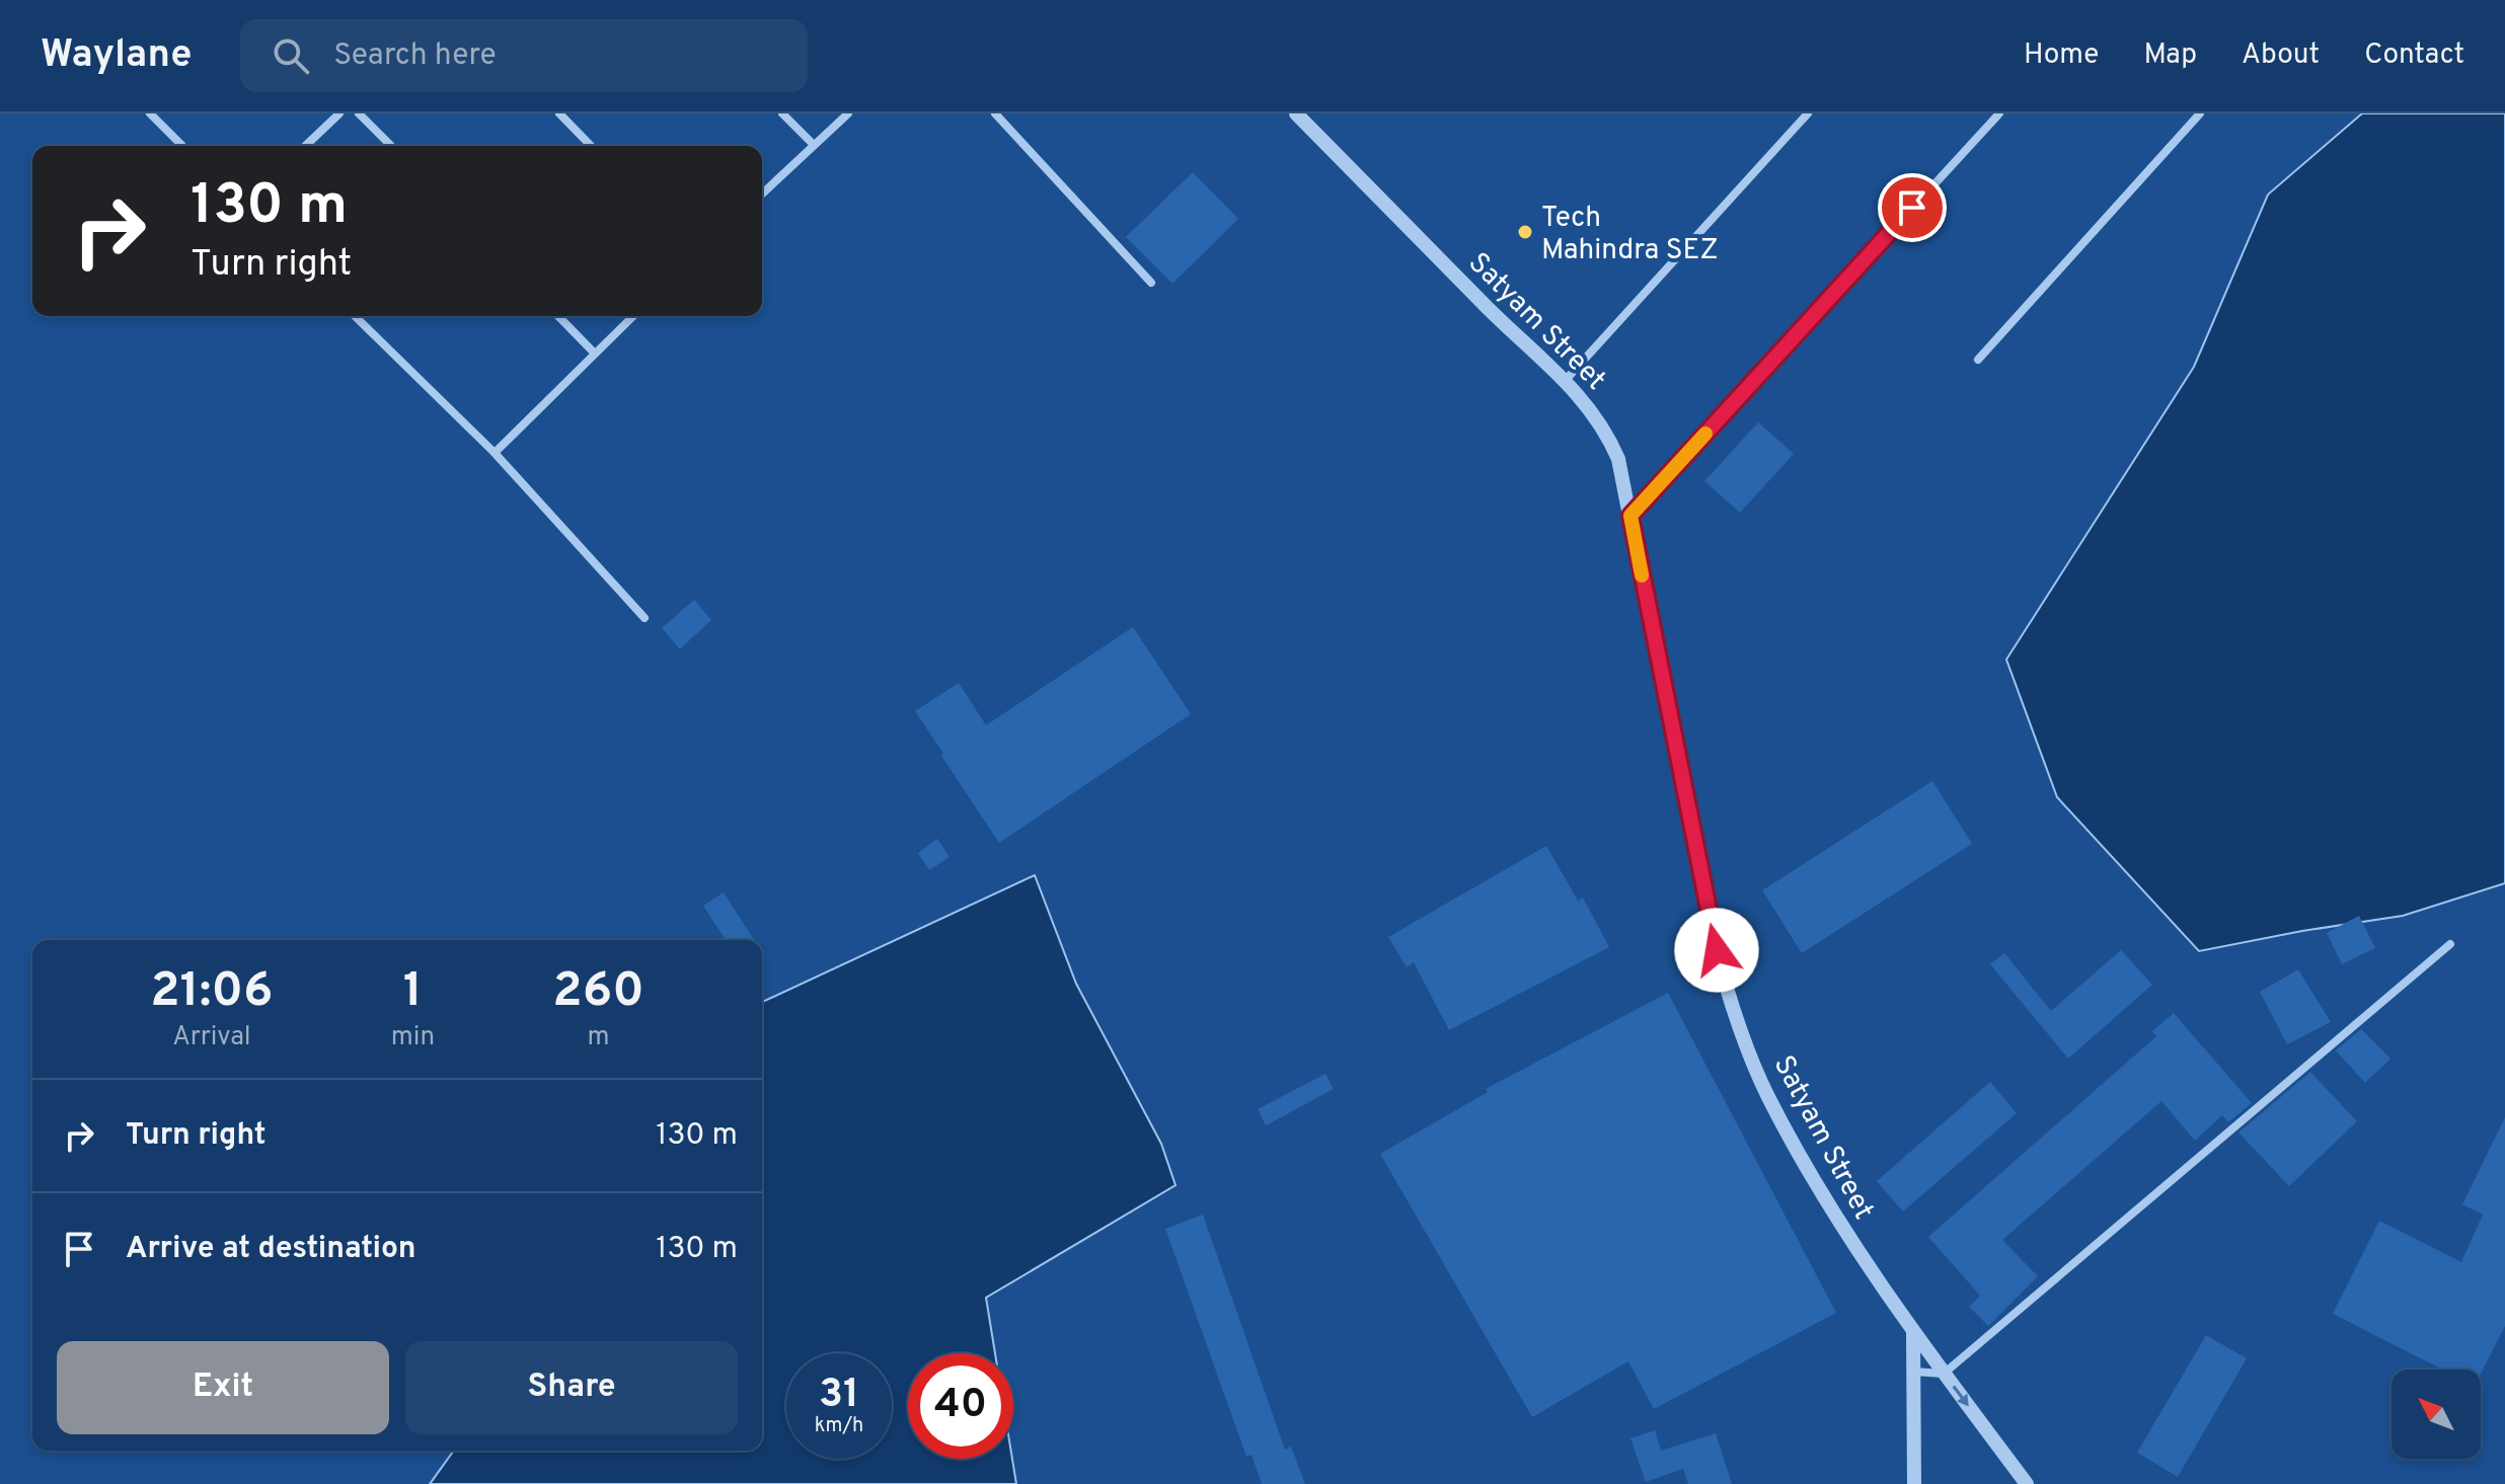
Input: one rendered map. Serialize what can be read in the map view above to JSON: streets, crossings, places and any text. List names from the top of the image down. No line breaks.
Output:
{"streets":{"street":["Satyam Street"]},"places":["Tech Mahindra SEZ"],"north":"top left","page":{"header":"Waylane","search":"Search here","nav":["Home","Map","About","Contact"],"turn":["130 m","Turn right"],"eta":["21:06","Arrival","1","min","260","m"],"list":[{"name":"Turn right","value":"130 m"},{"name":"Arrive at destination","value":"130 m"}],"buttons":["Exit","Share"],"speed":"31 km/h","limit":"40"}}
